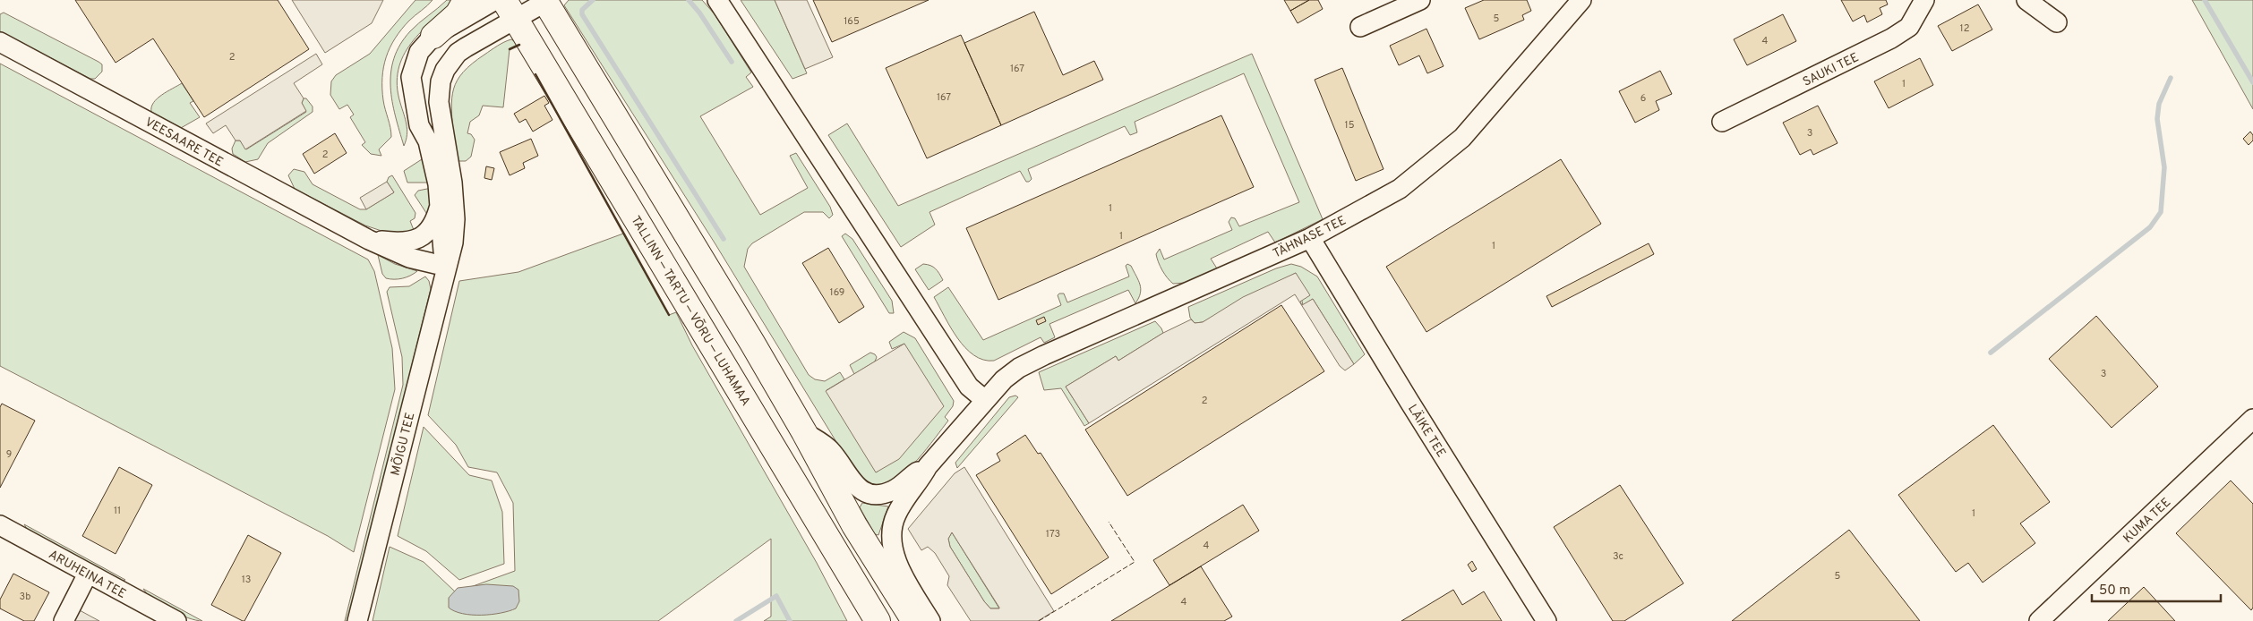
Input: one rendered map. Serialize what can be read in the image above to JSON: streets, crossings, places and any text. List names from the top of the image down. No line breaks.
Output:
{"streets":{"highway":["TALLINN — TARTU — VÕRU — LUHAMAA"],"street":["SAUKI TEE","VEESAARE TEE","TÄHNASE TEE","LÄIKE TEE","MÕIGU TEE","KUMA TEE","ARUHEINA TEE"]},"crossings":[["VEESAARE TEE","MÕIGU TEE"],["TÄHNASE TEE","LÄIKE TEE"],["TALLINN — TARTU — VÕRU — LUHAMAA","MÕIGU TEE"]],"house_numbers":["5","165","12","4","2","167","1","167","6","15","3","2","1","1","1","169","3","2","9","11","1","173","4","3c","5","13","3b","4"],"scale_bar":"50 m"}
